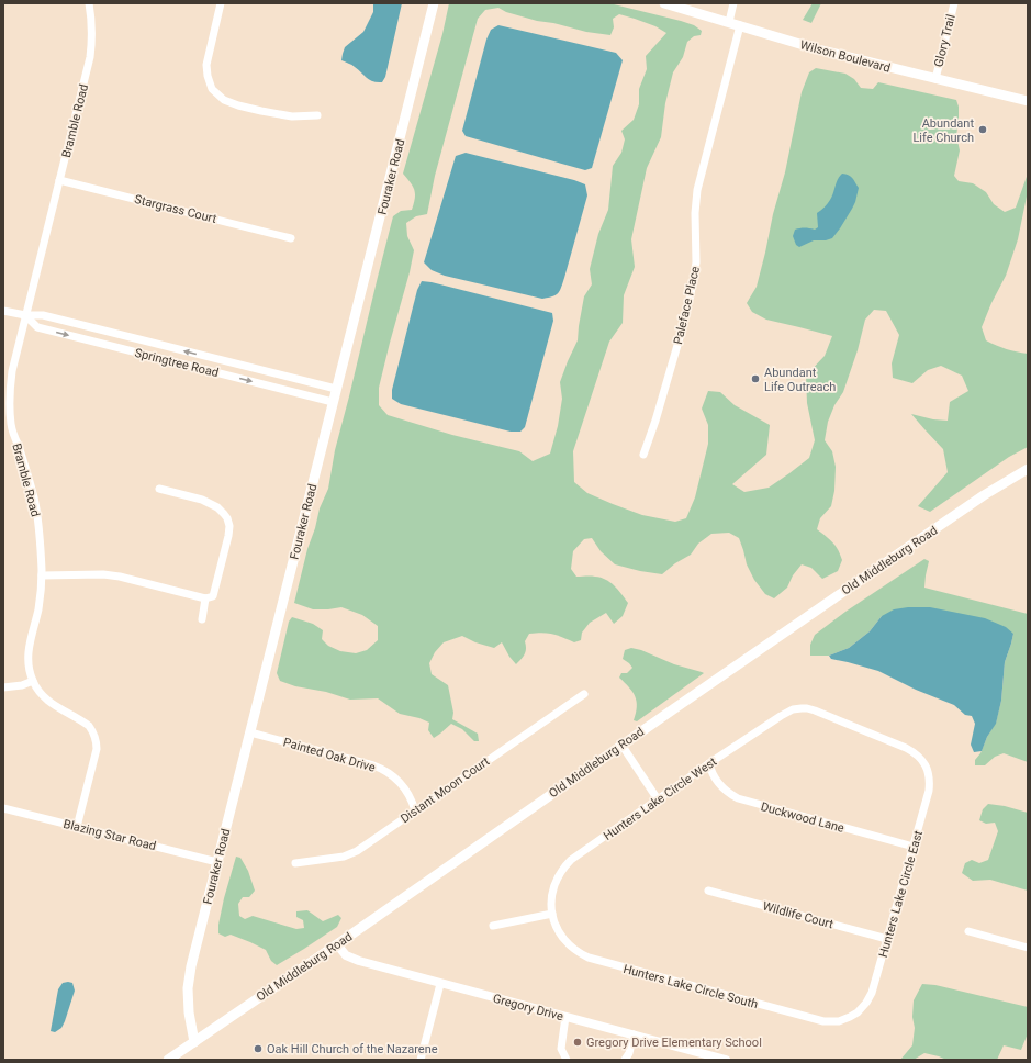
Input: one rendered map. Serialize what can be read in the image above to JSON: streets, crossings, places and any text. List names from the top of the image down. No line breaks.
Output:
{"streets":{"main road":["Wilson Boulevard","Fouraker Road","Old Middleburg Road"],"street":["Glory Trail","Bramble Road","Stargrass Court","Paleface Place","Springtree Road","Painted Oak Drive","Distant Moon Court","Hunters Lake Circle West","Duckwood Lane","Blazing Star Road","Hunters Lake Circle East","Wildlife Court","Hunters Lake Circle South","Gregory Drive"]},"crossings":[["Glory Trail","Wilson Boulevard"],["Wilson Boulevard","Paleface Place"],["Bramble Road","Stargrass Court"],["Bramble Road","Springtree Road"],["Bramble Road","Blazing Star Road"],["Fouraker Road","Springtree Road"],["Fouraker Road","Old Middleburg Road"],["Fouraker Road","Painted Oak Drive"],["Fouraker Road","Blazing Star Road"],["Old Middleburg Road","Gregory Drive"],["Painted Oak Drive","Distant Moon Court"],["Hunters Lake Circle West","Duckwood Lane"],["Hunters Lake Circle West","Hunters Lake Circle East"],["Hunters Lake Circle West","Hunters Lake Circle South"],["Duckwood Lane","Hunters Lake Circle East"],["Hunters Lake Circle East","Wildlife Court"],["Hunters Lake Circle East","Hunters Lake Circle South"]],"places":["Abundant Life Church","Abundant Life Outreach","Gregory Drive Elementary School","Oak Hill Church of the Nazarene"]}
